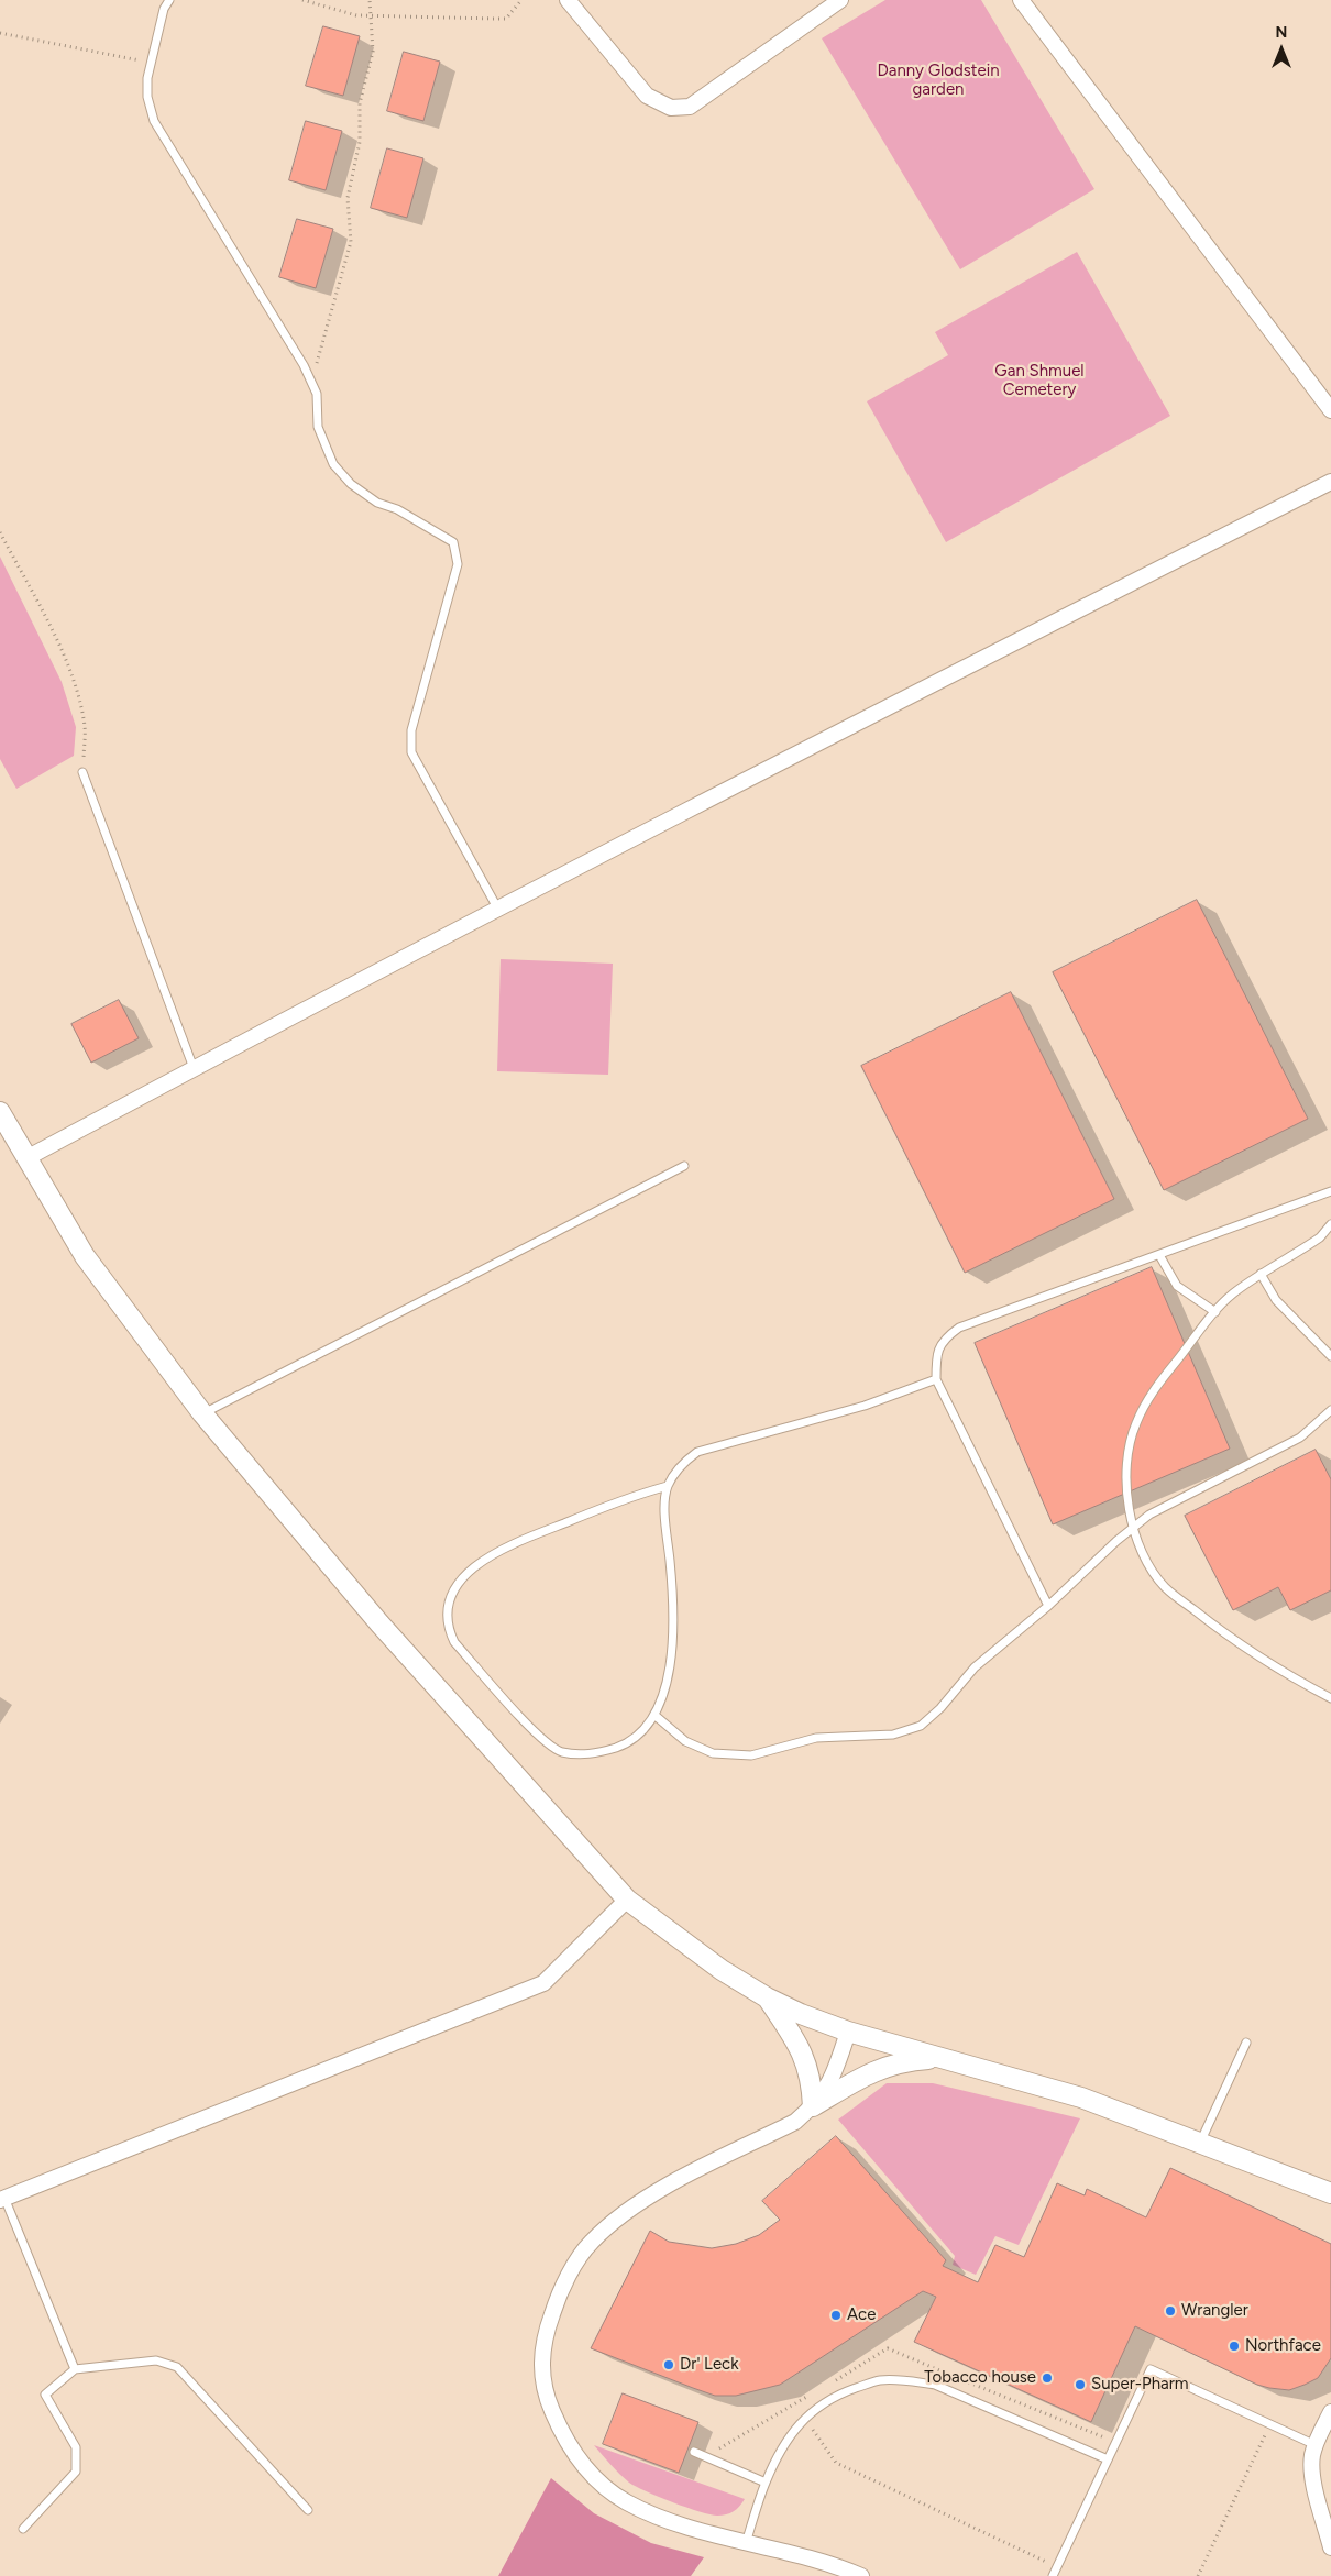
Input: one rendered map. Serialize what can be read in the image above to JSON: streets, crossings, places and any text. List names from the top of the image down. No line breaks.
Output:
{"parks":["Danny Glodstein garden","Gan Shmuel Cemetery"],"places":["Wrangler","Ace","Northface","Dr' Leck","Tobacco house","Super-Pharm"],"north":"top"}
